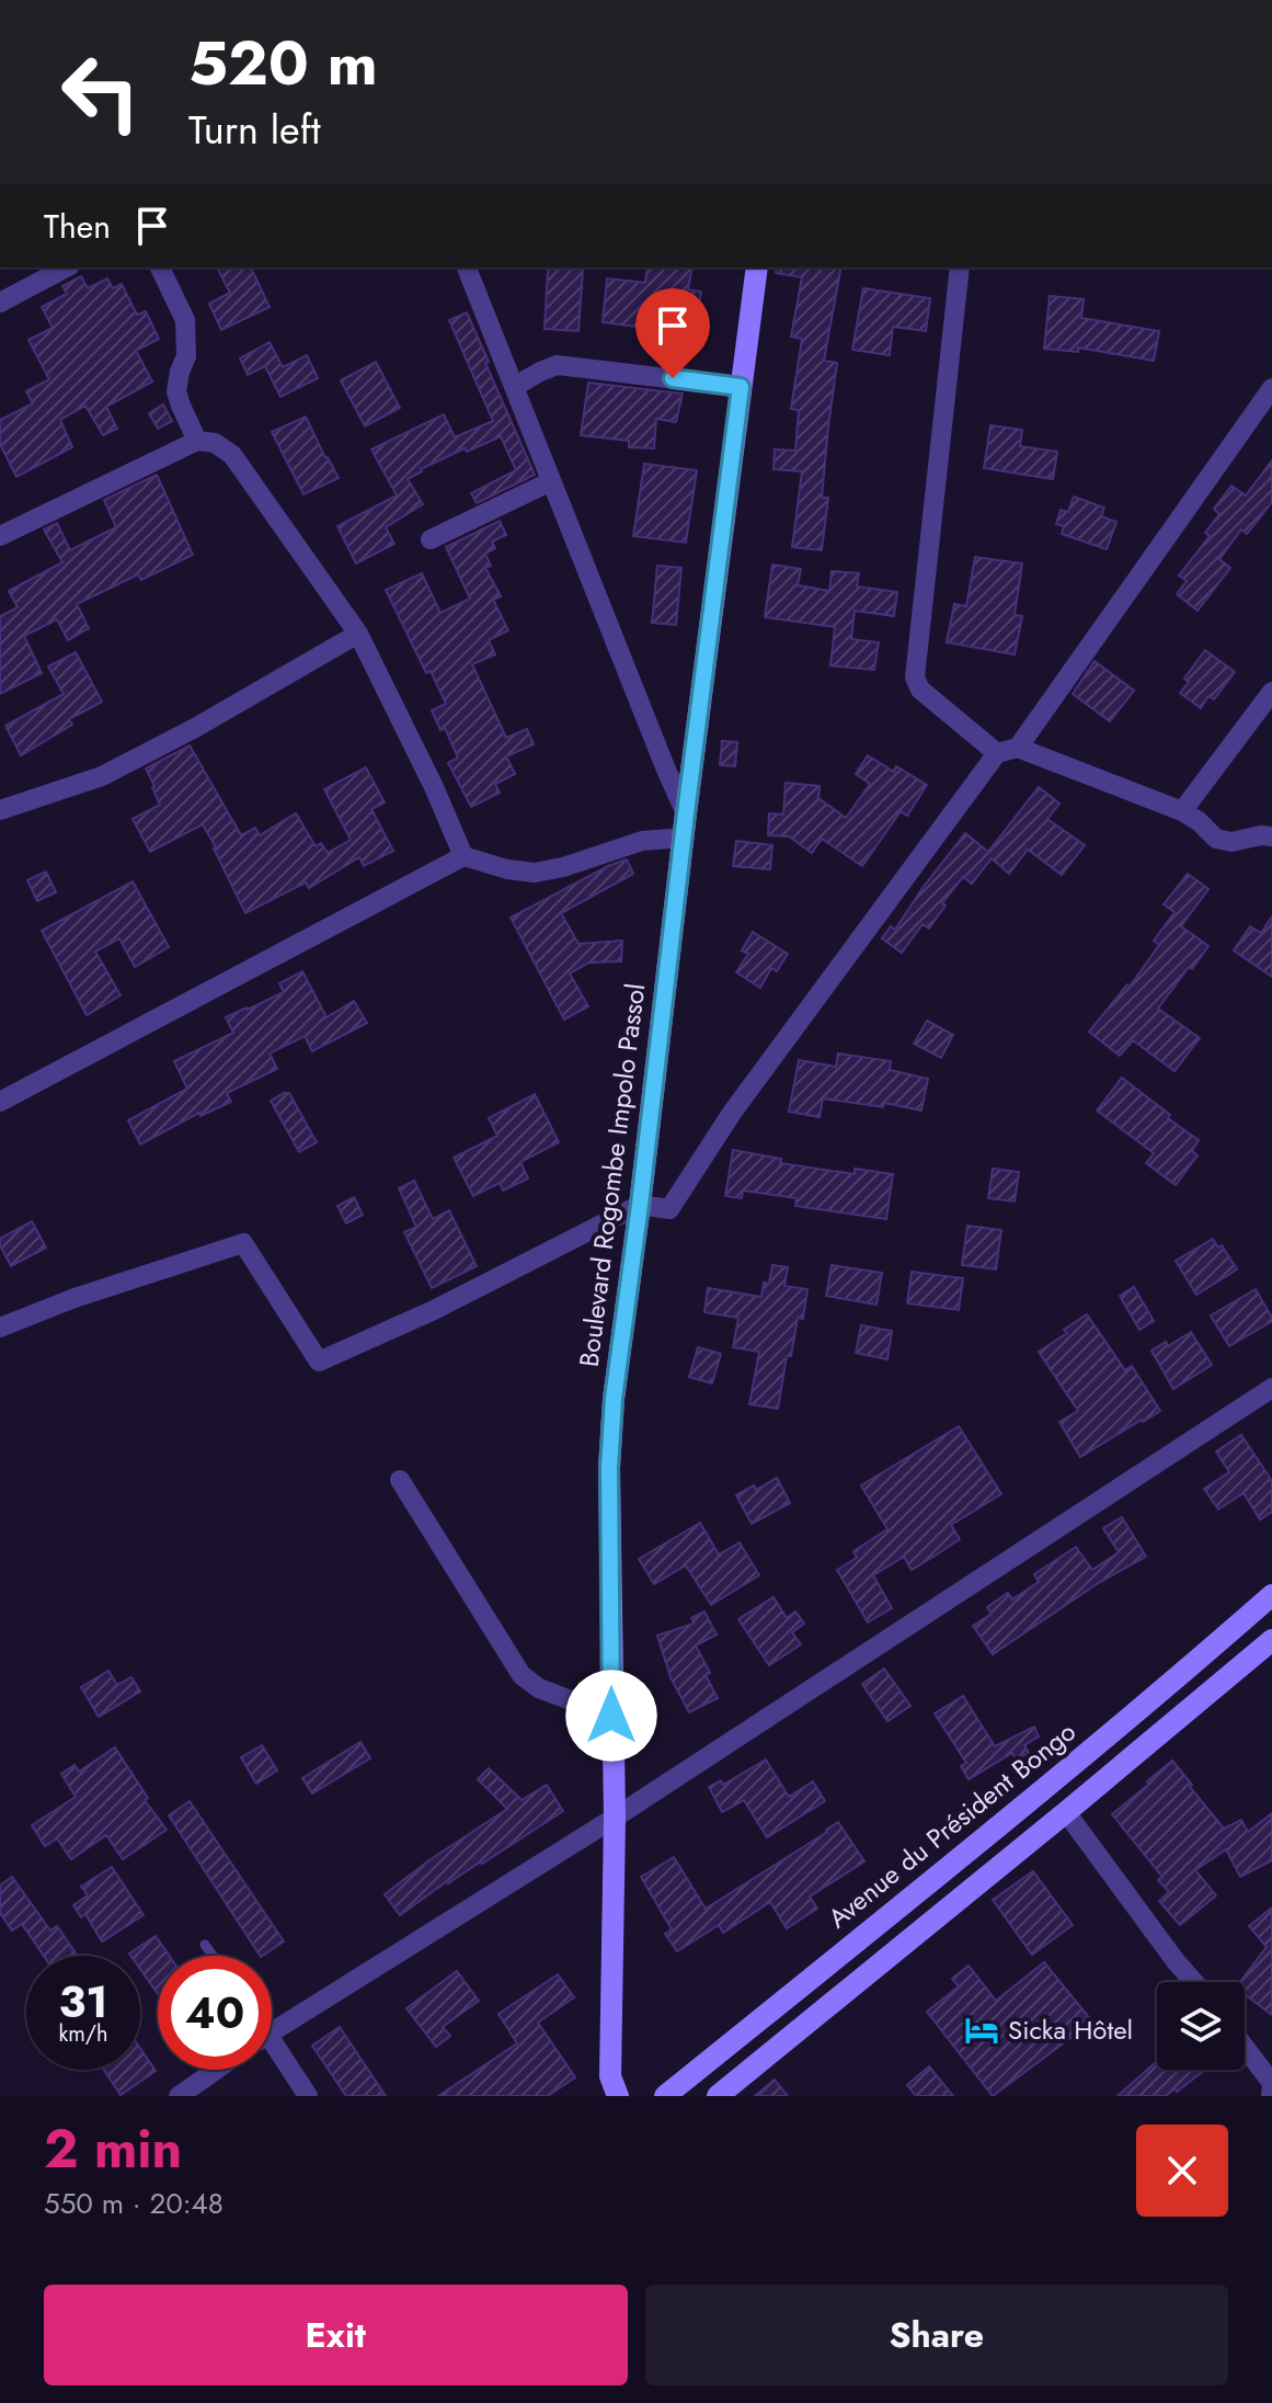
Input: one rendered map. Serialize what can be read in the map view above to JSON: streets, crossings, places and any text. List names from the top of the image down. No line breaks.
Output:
{"streets":{"street":["Boulevard Rogombe Impolo Passol","Avenue du Président Bongo"]},"places":{"hotel":["Sicka Hôtel"]},"page":{"turn":["520 m","Turn left"],"then":"Then","speed":"31 km/h","limit":"40","heading":["2 min","550 m · 20:48"],"buttons":["Exit","Share"]}}
